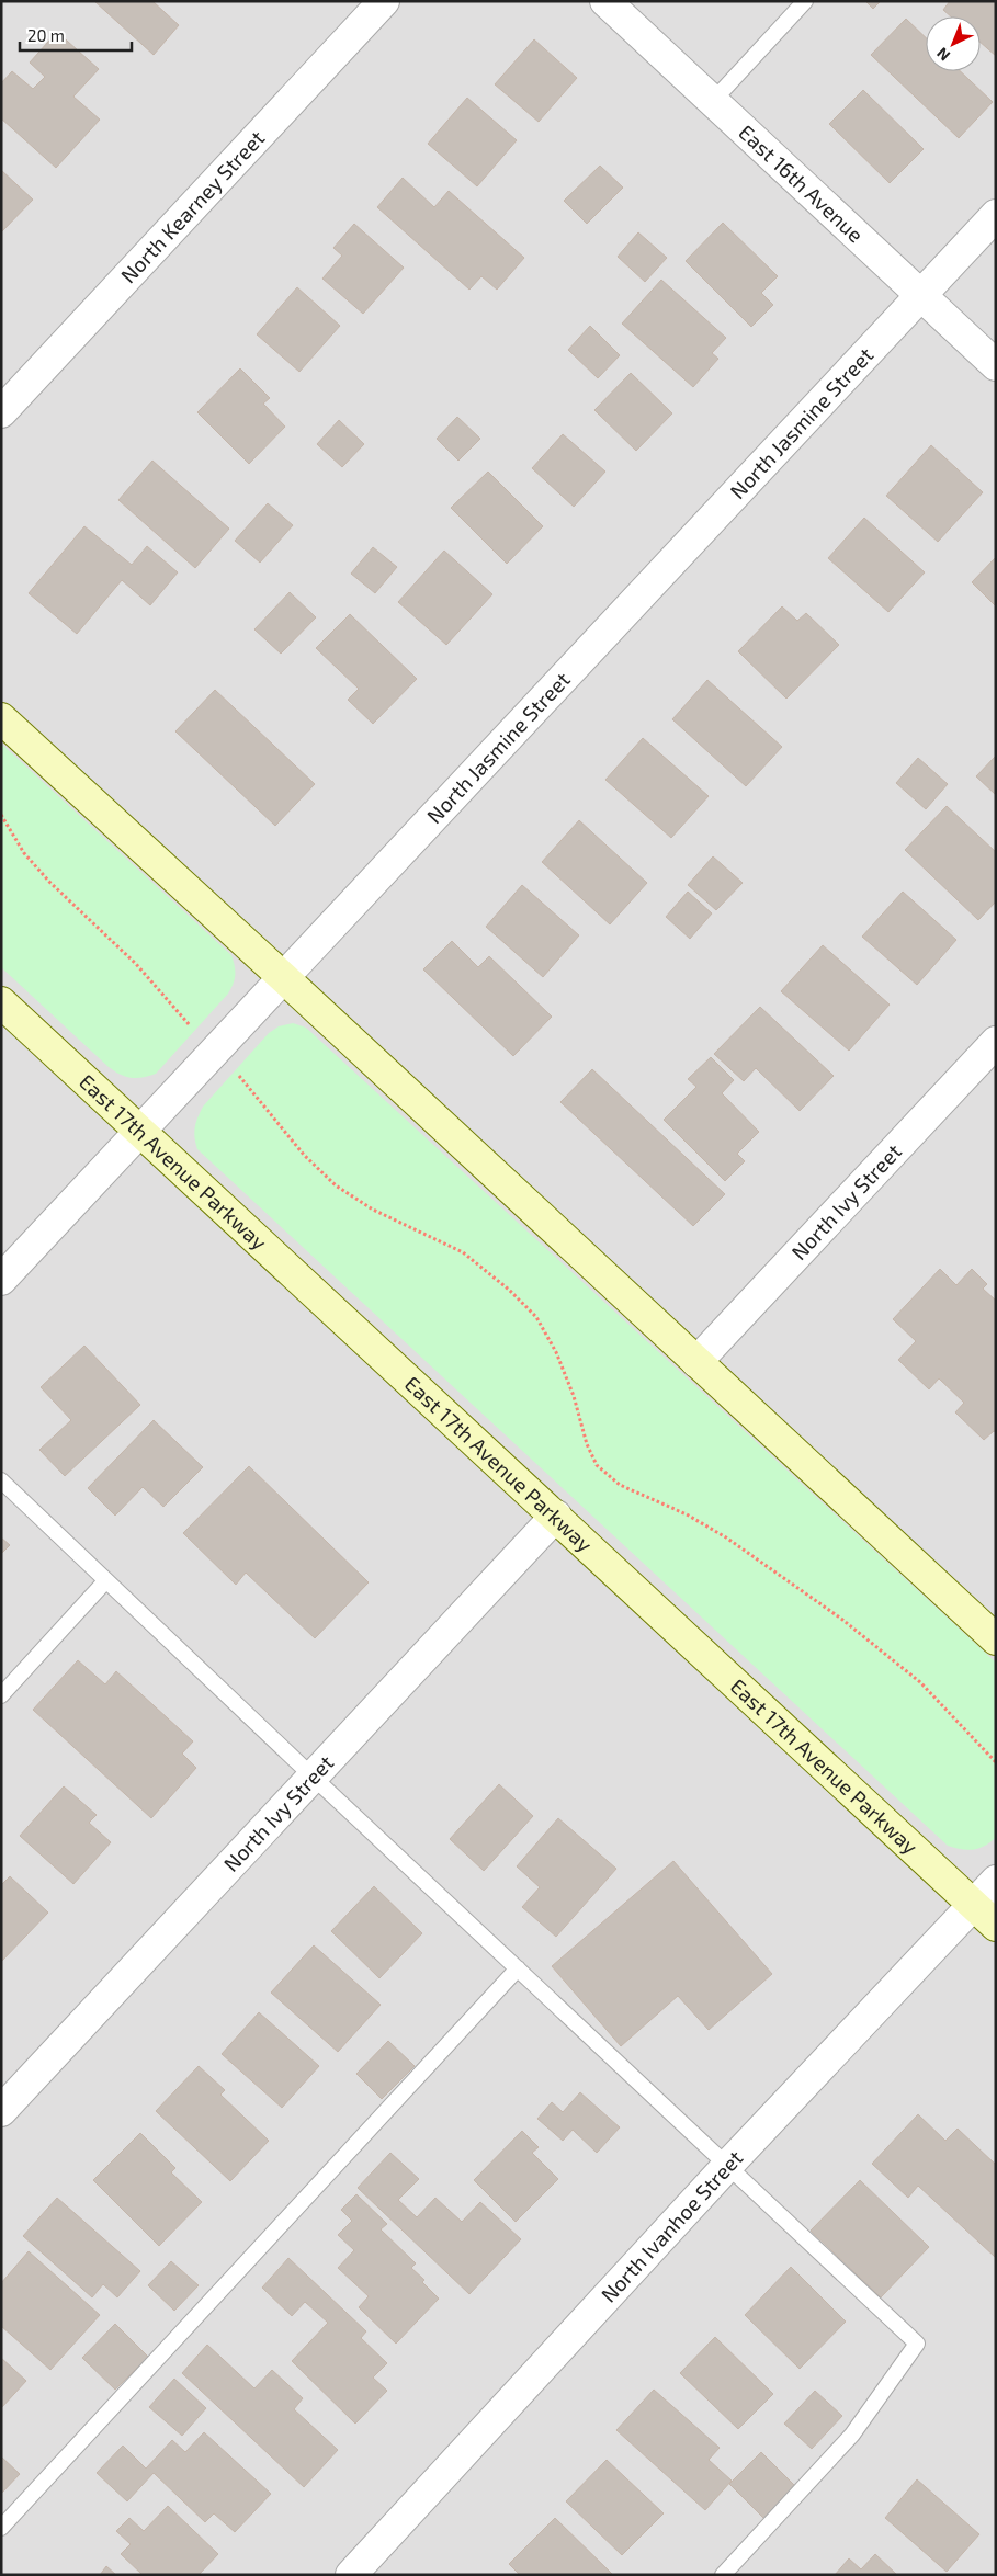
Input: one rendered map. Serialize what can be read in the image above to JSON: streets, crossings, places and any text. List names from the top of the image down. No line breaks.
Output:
{"streets":{"main road":["East 17th Avenue Parkway"],"street":["East 16th Avenue","North Kearney Street","North Jasmine Street","North Ivy Street","North Ivanhoe Street"]},"crossings":[["East 16th Avenue","North Jasmine Street"],["North Jasmine Street","East 17th Avenue Parkway"],["East 17th Avenue Parkway","North Ivy Street"],["East 17th Avenue Parkway","North Ivanhoe Street"]],"scale_bar":"20 m","north":"bottom left"}
